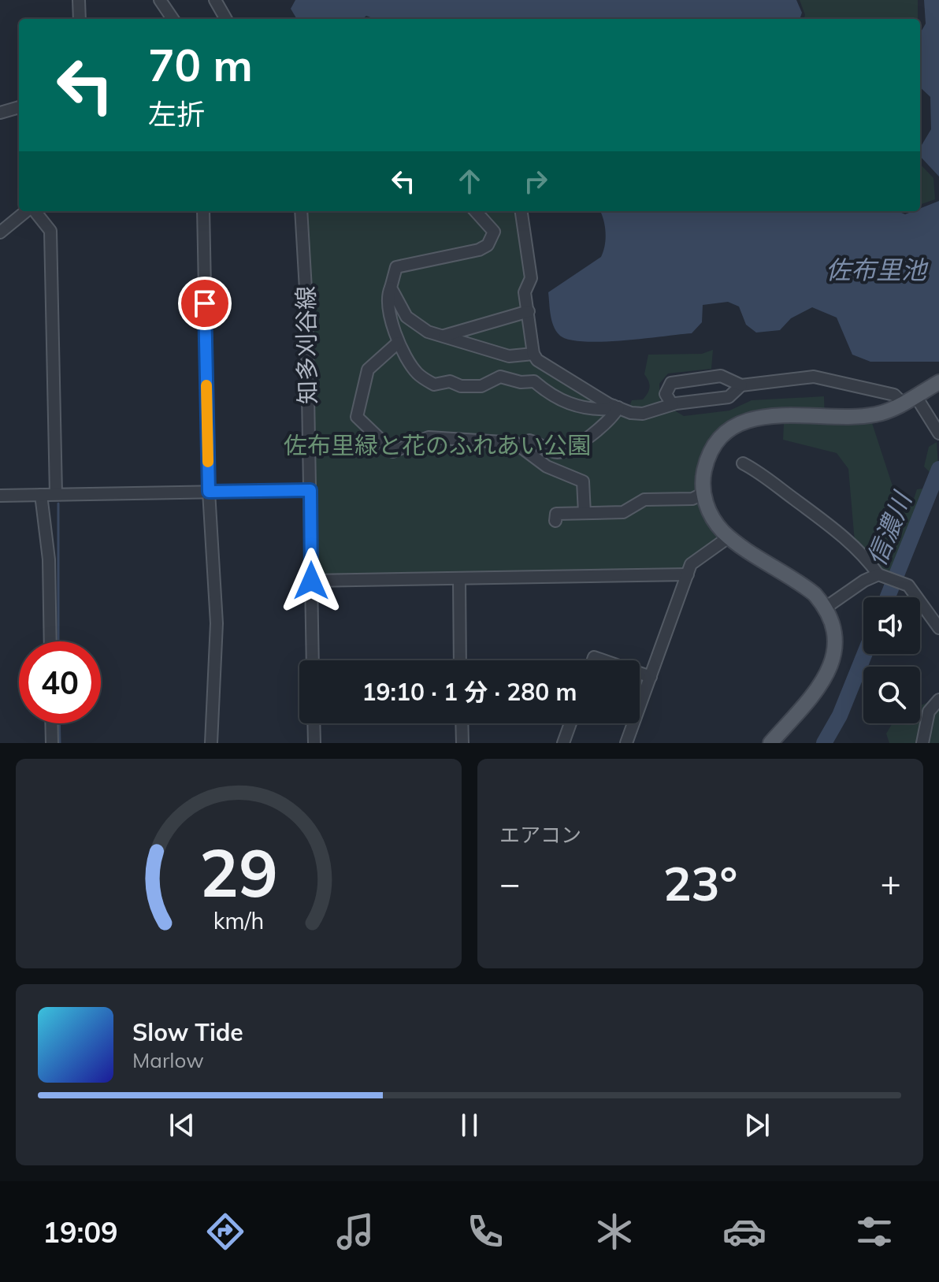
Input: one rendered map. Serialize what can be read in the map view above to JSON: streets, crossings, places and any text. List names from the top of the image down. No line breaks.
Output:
{"streets":{"street":["知多刈谷線"]},"water":["佐布里池","信濃川"],"parks":["佐布里緑と花のふれあい公園"],"page":{"turn":["70 m","左折"],"limit":"40","trip":"19:10 · 1 分 · 280 m","tile":"エアコン","heat":["−","23°","+"],"song":["Slow Tide","Marlow"],"tabs":"19:09","gauge":["29","km/h"]}}
